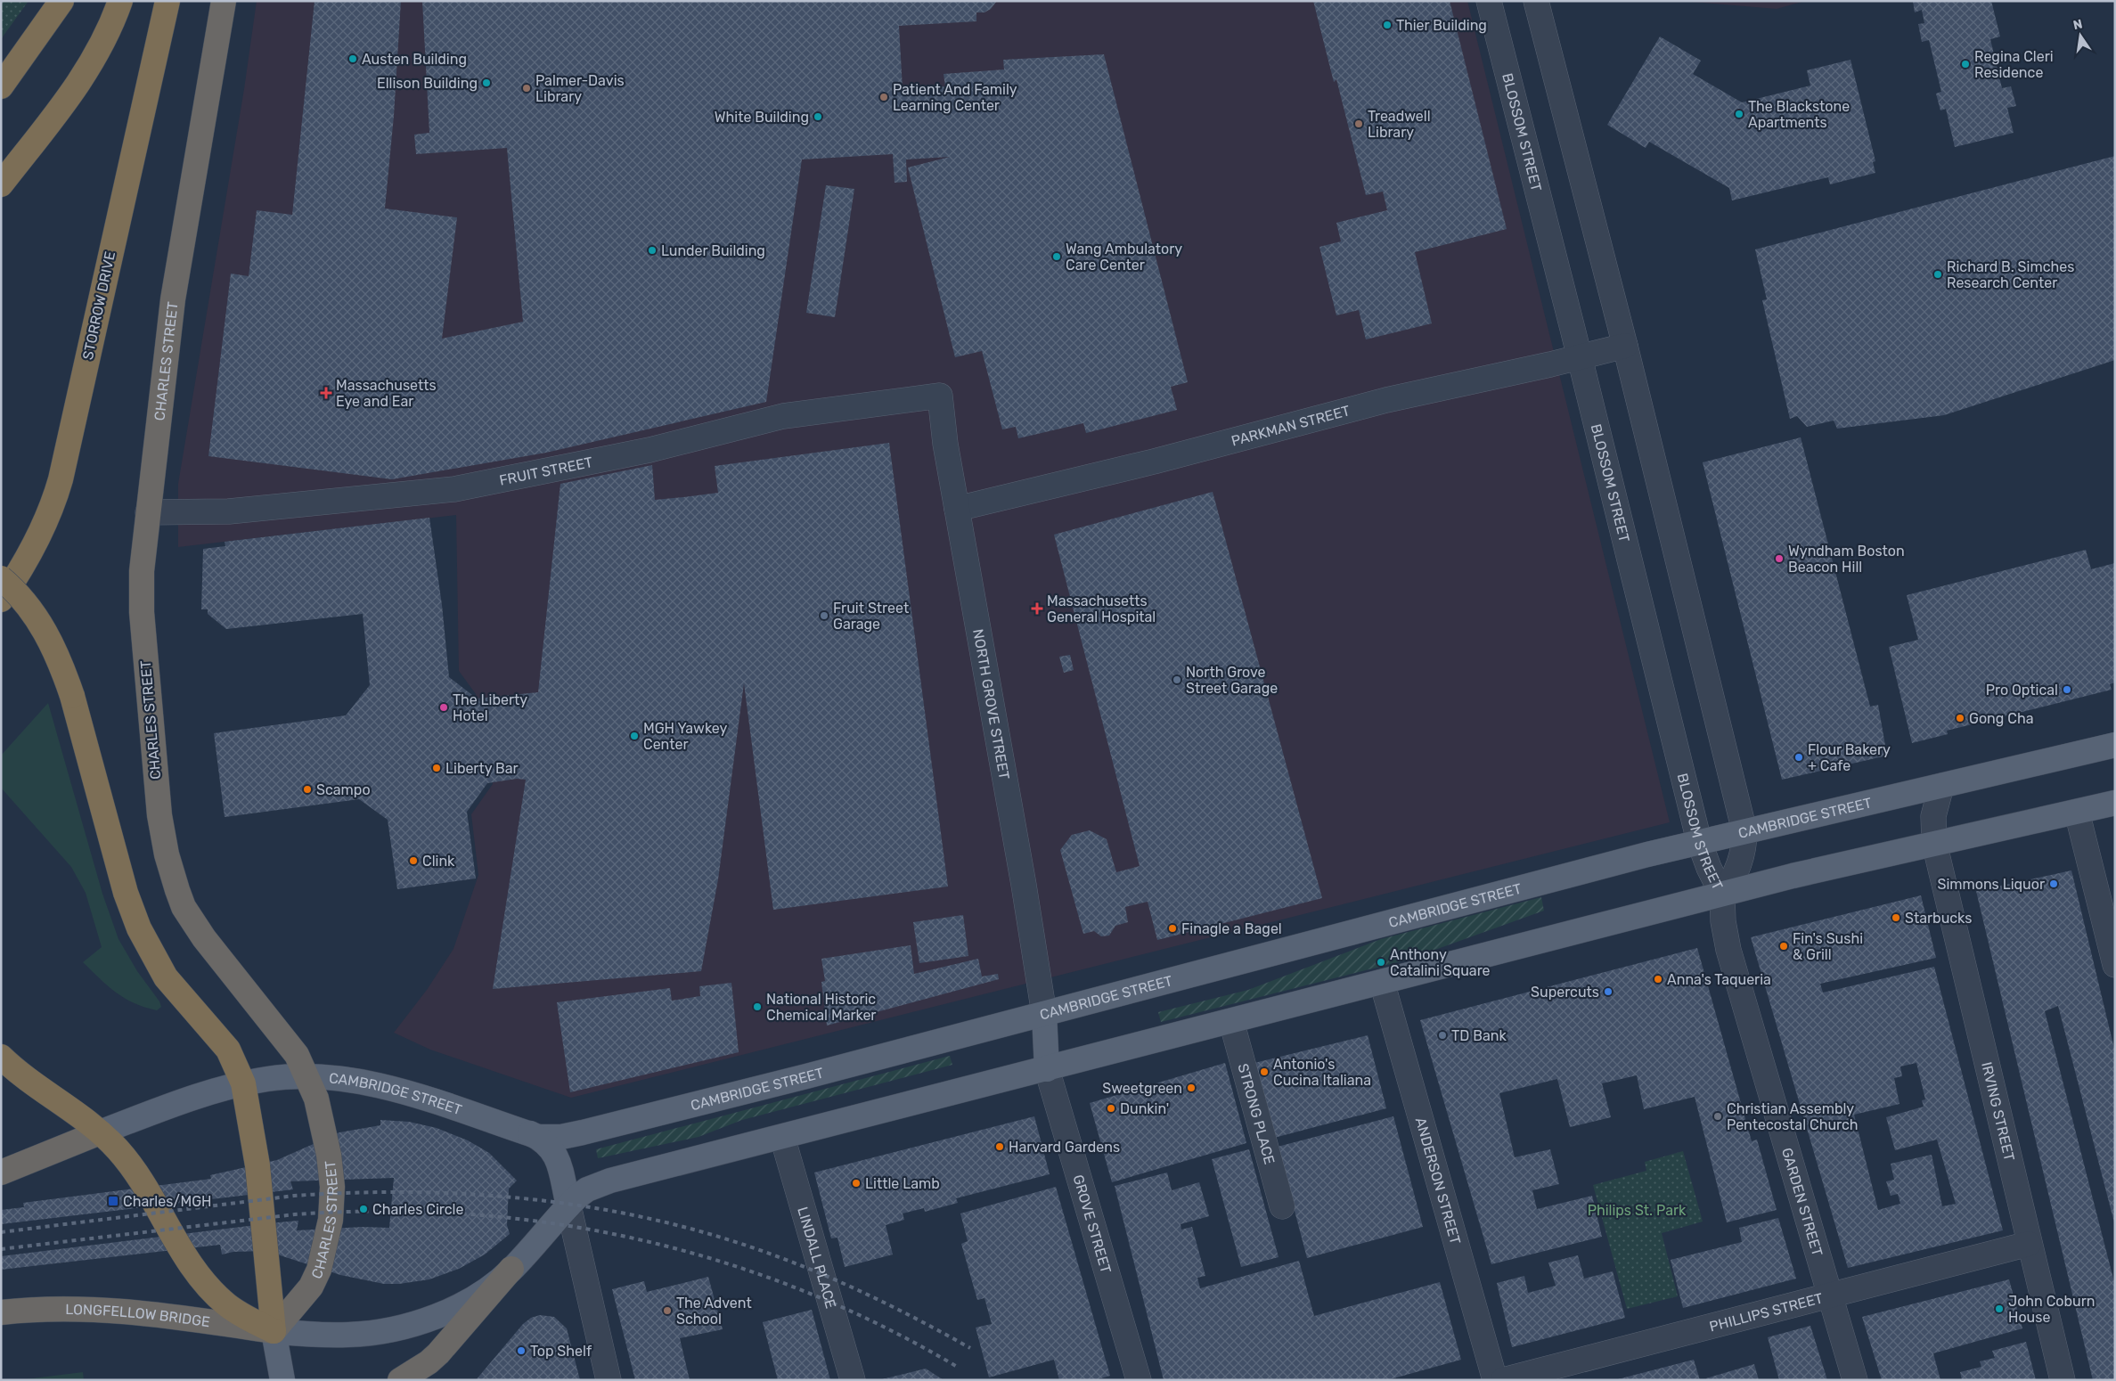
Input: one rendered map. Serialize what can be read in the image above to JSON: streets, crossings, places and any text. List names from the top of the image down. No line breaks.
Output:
{"streets":{"highway":["STORROW DRIVE","CHARLES STREET","LONGFELLOW BRIDGE"],"main road":["CAMBRIDGE STREET"],"street":["BLOSSOM STREET","PARKMAN STREET","FRUIT STREET","NORTH GROVE STREET","IRVING STREET","STRONG PLACE","ANDERSON STREET","GARDEN STREET","GROVE STREET","LINDALL PLACE","PHILLIPS STREET"]},"crossings":[["BLOSSOM STREET","PARKMAN STREET"],["BLOSSOM STREET","CAMBRIDGE STREET"],["BLOSSOM STREET","GARDEN STREET"],["CHARLES STREET","FRUIT STREET"],["CHARLES STREET","CAMBRIDGE STREET"],["CHARLES STREET","LONGFELLOW BRIDGE"],["PARKMAN STREET","NORTH GROVE STREET"],["FRUIT STREET","NORTH GROVE STREET"],["NORTH GROVE STREET","CAMBRIDGE STREET"],["CAMBRIDGE STREET","IRVING STREET"],["IRVING STREET","PHILLIPS STREET"],["GARDEN STREET","PHILLIPS STREET"]],"parks":["Philips St. Park"],"places":{"other":["Thier Building","Austen Building","Regina Cleri Residence","Ellison Building","Palmer-Davis Library","Patient And Family Learning Center","The Blackstone Apartments","White Building","Treadwell Library","Lunder Building","Wang Ambulatory Care Center","Richard B. Simches Research Center","Wyndham Boston Beacon Hill","Fruit Street Garage","North Grove Street Garage","Pro Optical","The Liberty Hotel","Gong Cha","MGH Yawkey Center","Flour Bakery + Cafe","Liberty Bar","Scampo","Clink","Simmons Liquor","Starbucks","Finagle a Bagel","Fin's Sushi & Grill","Anthony Catalini Square","Anna's Taqueria","Supercuts","National Historic Chemical Marker","TD Bank","Antonio's Cucina Italiana","Sweetgreen","Dunkin'","Christian Assembly Pentecostal Church","Harvard Gardens","Little Lamb","Charles Circle","John Coburn House","The Advent School","Top Shelf"],"health":["Massachusetts Eye and Ear","Massachusetts General Hospital"],"transit":["Charles/MGH"]},"north":"top"}
